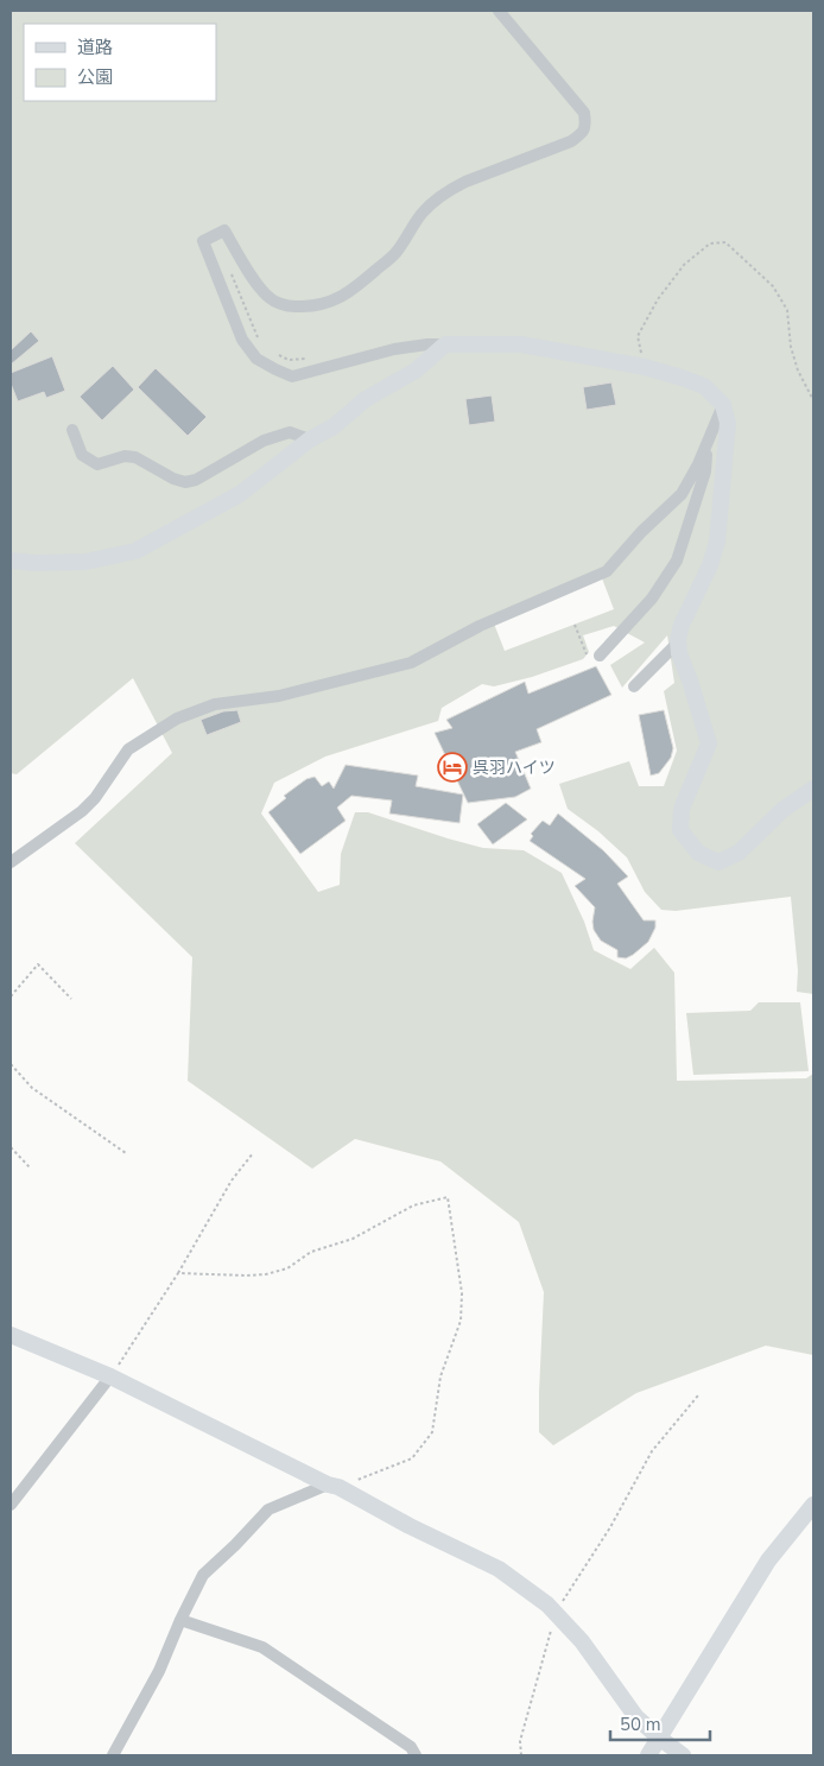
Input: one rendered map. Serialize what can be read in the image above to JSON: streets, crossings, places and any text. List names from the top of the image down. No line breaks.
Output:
{"places":{"hotel":["呉羽ハイツ"]},"legend":["道路","公園"],"scale_bar":"50 m"}
